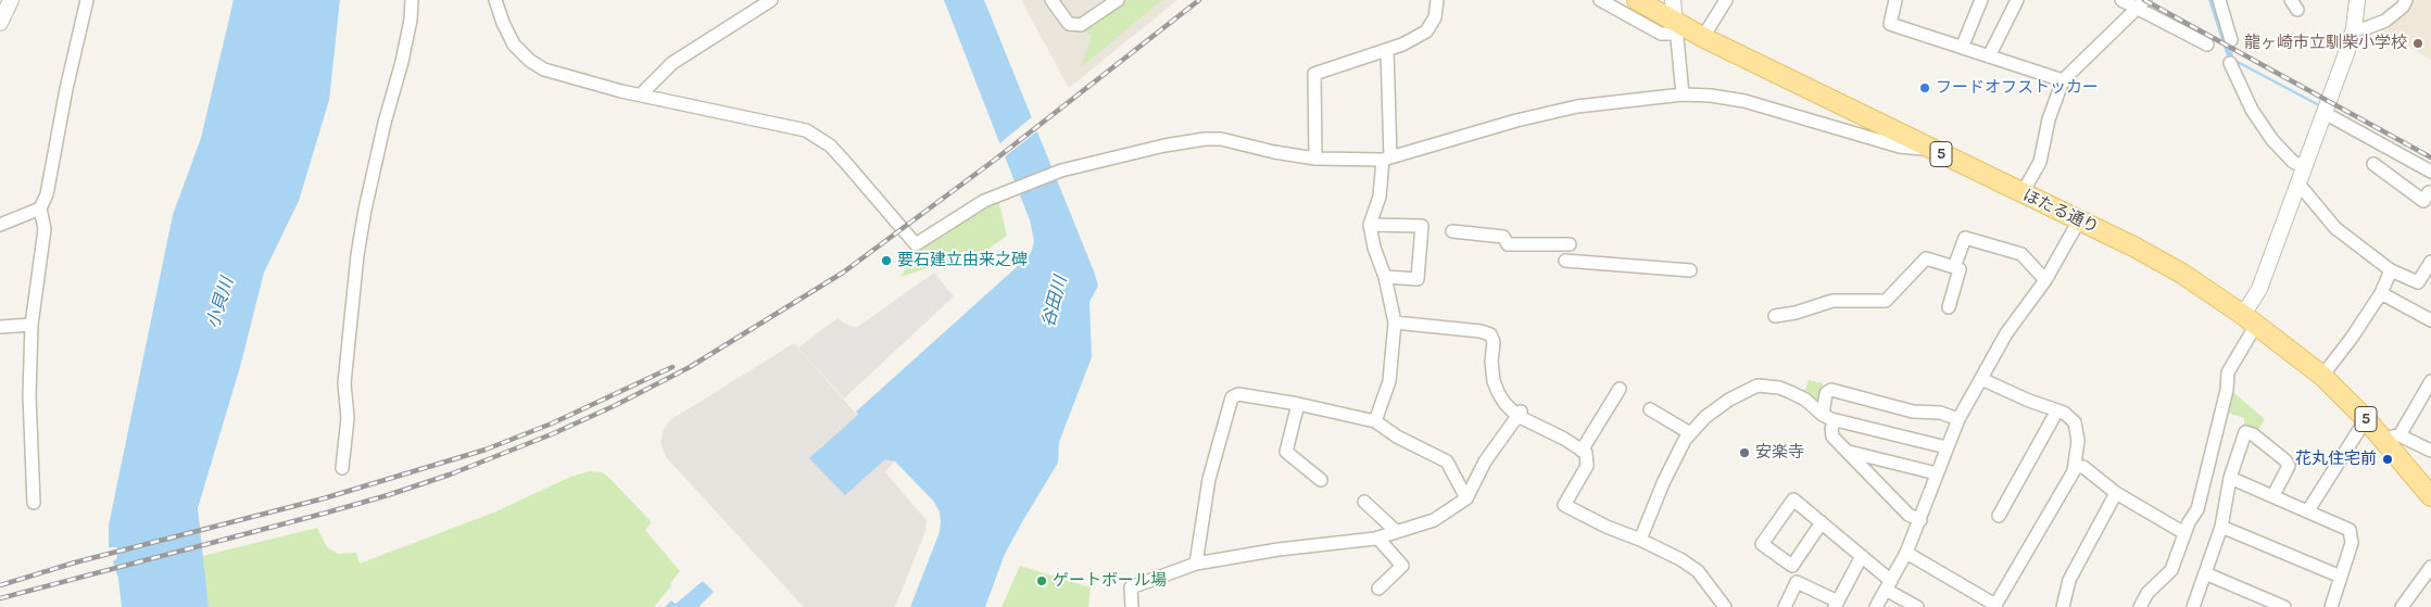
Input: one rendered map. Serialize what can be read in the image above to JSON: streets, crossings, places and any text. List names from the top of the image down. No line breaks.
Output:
{"streets":{"main road":["5","ほたる通り"]},"water":["谷田川","小貝川"],"places":["龍ヶ崎市立馴柴小学校","フードオフストッカー","要石建立由来之碑","安楽寺","花丸住宅前","ゲートボール場"]}
